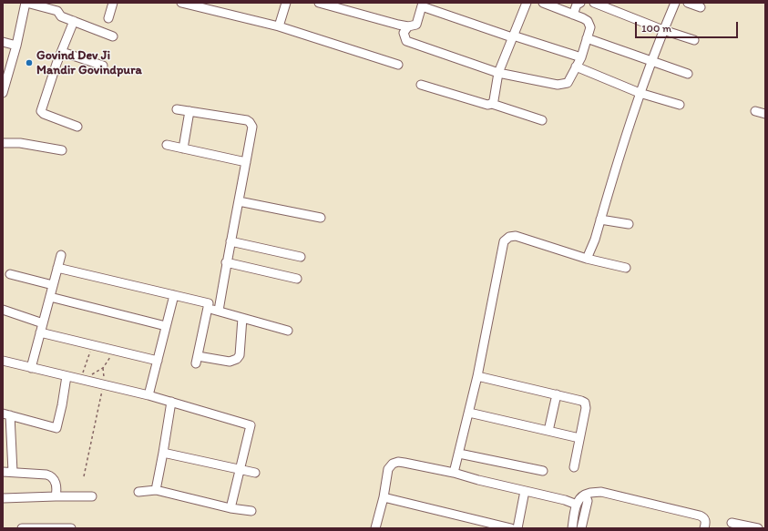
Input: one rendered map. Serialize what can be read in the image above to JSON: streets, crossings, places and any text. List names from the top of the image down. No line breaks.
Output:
{"places":["Govind Dev Ji Mandir Govindpura"],"scale_bar":"100 m"}
